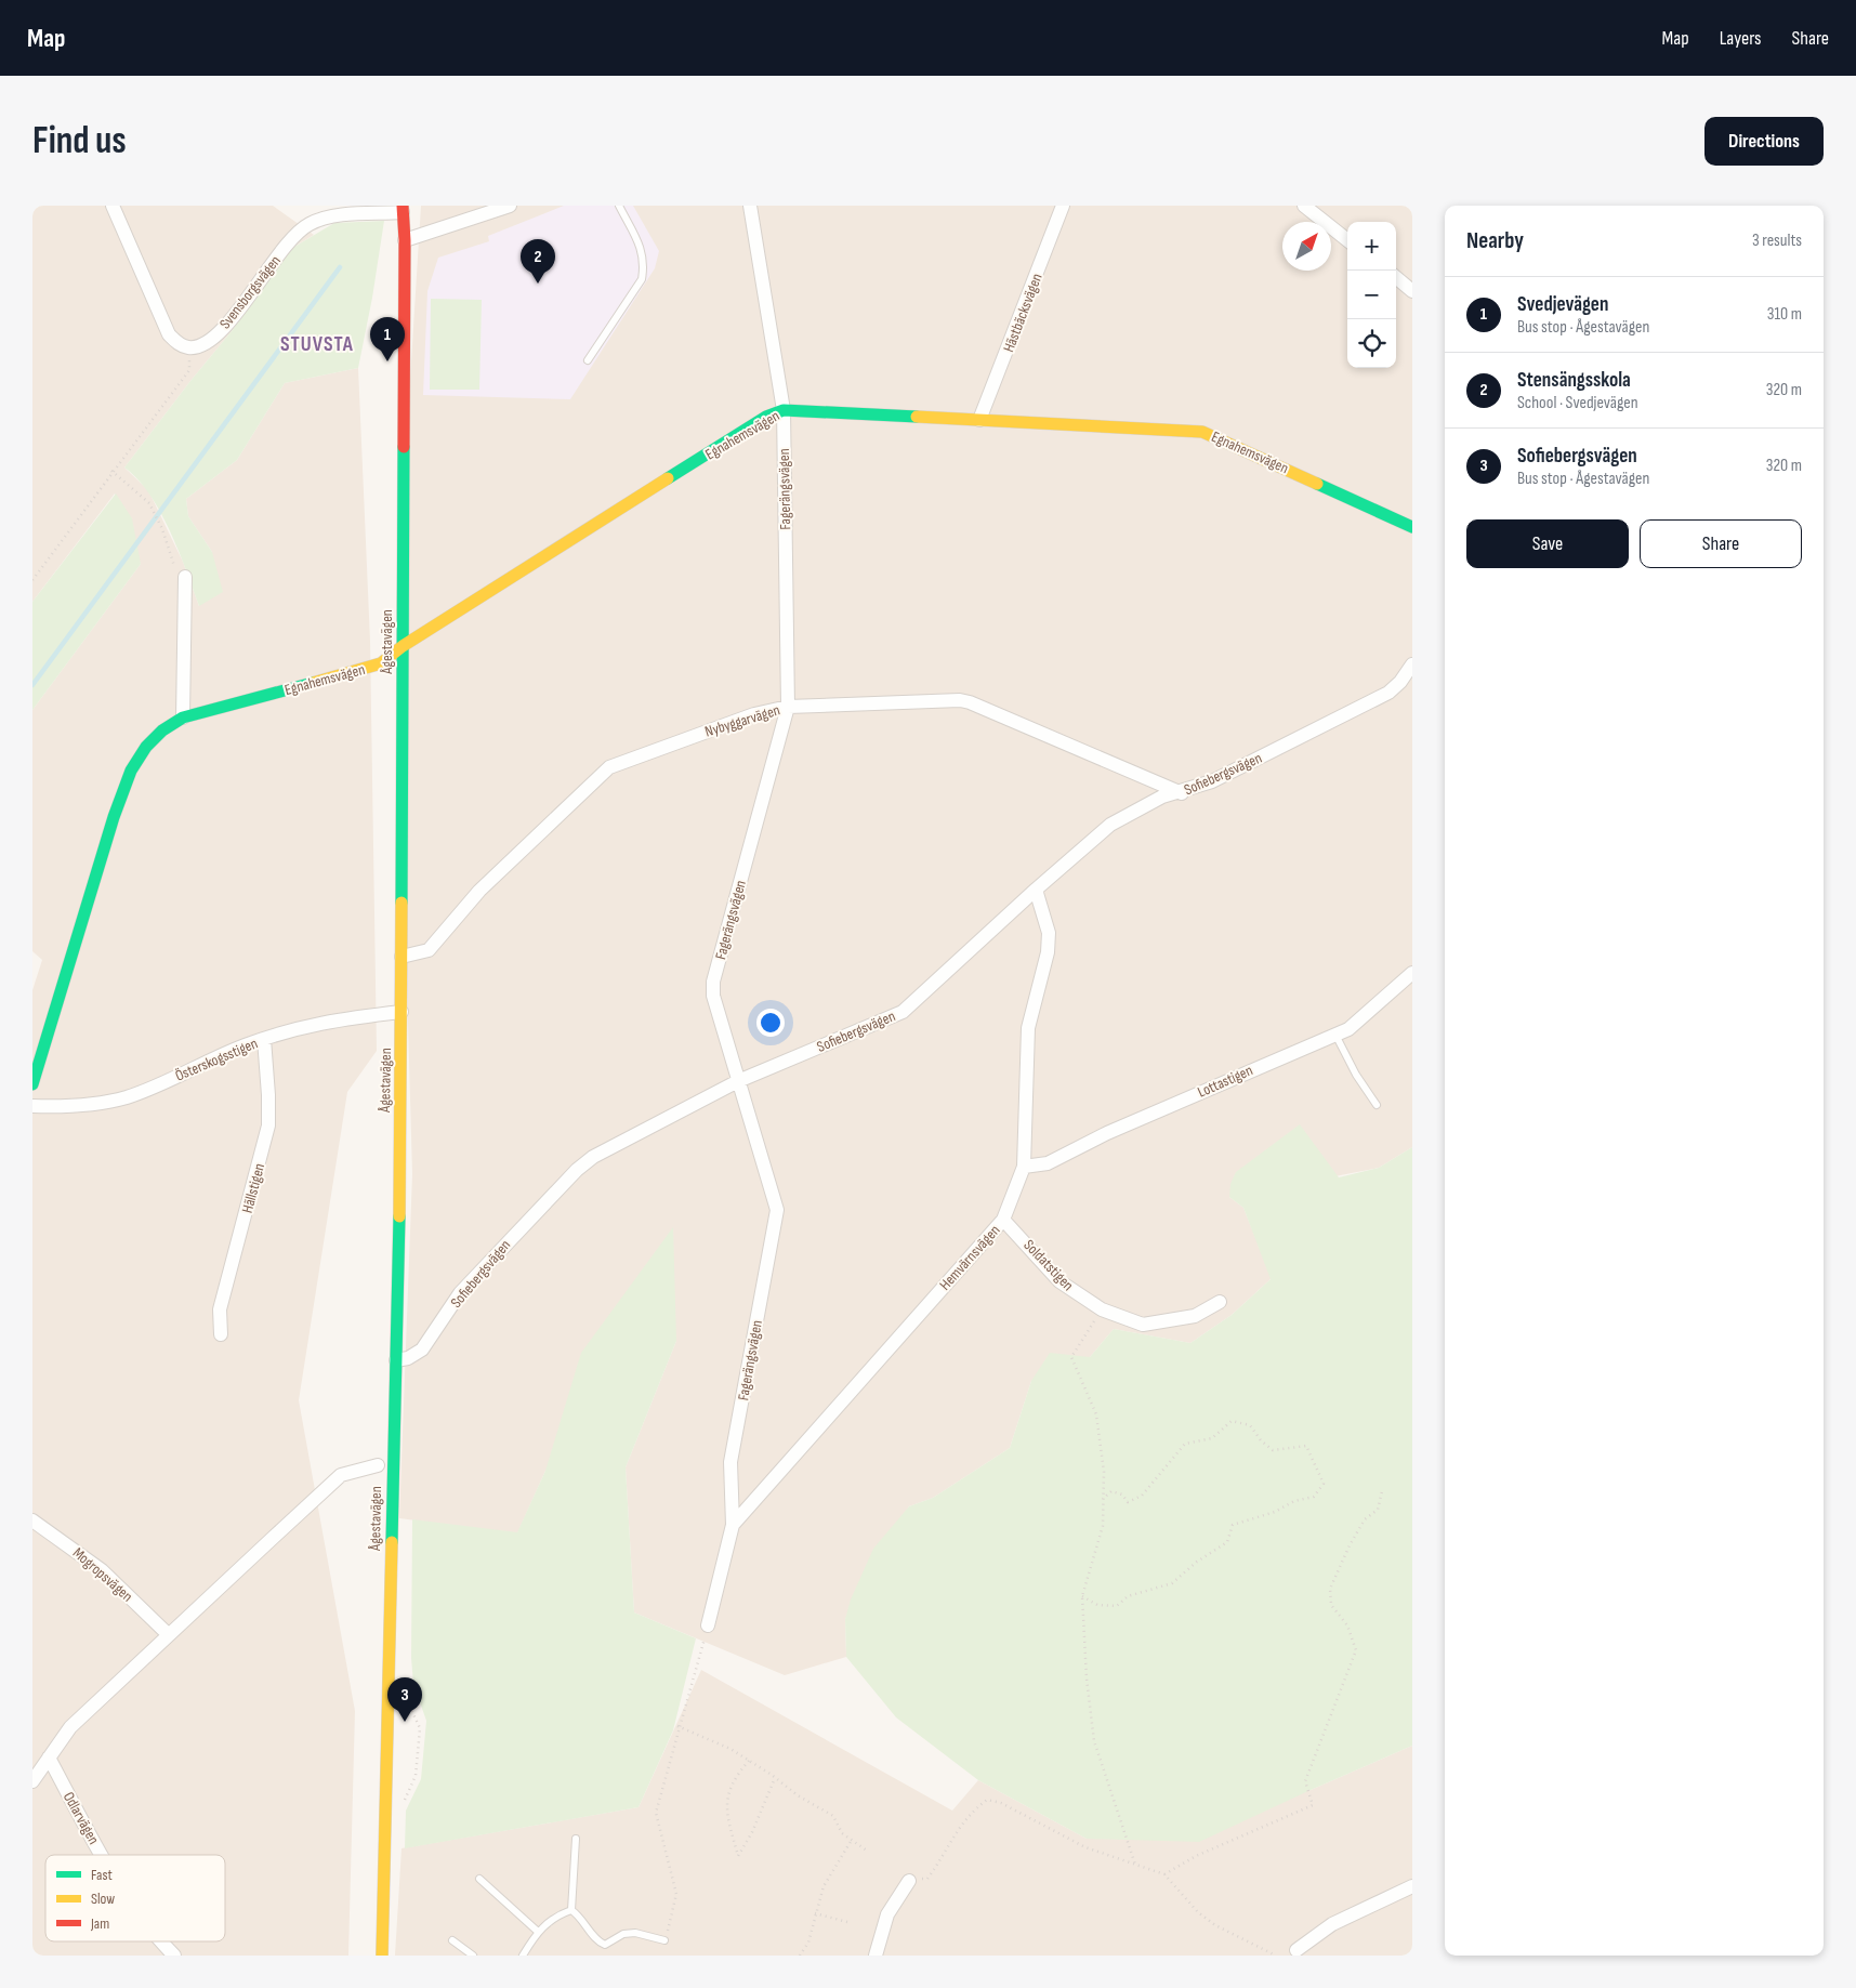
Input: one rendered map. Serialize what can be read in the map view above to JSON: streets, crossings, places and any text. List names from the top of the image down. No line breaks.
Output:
{"streets":{"main road":["Egnahemsvägen","Ågestavägen"],"street":["Svensborgsvägen","Hästbäcksvägen","Fagerängsvägen","Nybyggarvägen","Sofiebergsvägen","Österskogsstigen","Lottastigen","Hällstigen","Hemvärnsvägen","Soldatstigen","Mogropsvägen","Odlarvägen"]},"crossings":[["Svensborgsvägen","Ågestavägen"],["Hästbäcksvägen","Egnahemsvägen"],["Egnahemsvägen","Fagerängsvägen"],["Egnahemsvägen","Ågestavägen"],["Fagerängsvägen","Nybyggarvägen"],["Fagerängsvägen","Sofiebergsvägen"],["Fagerängsvägen","Hemvärnsvägen"],["Ågestavägen","Nybyggarvägen"],["Ågestavägen","Sofiebergsvägen"],["Ågestavägen","Österskogsstigen"],["Nybyggarvägen","Sofiebergsvägen"],["Sofiebergsvägen","Hemvärnsvägen"],["Österskogsstigen","Hällstigen"],["Lottastigen","Hemvärnsvägen"],["Hemvärnsvägen","Soldatstigen"]],"districts":["STUVSTA"],"legend":["Fast","Slow","Jam"],"north":"top right","page":{"header":"Map","nav":["Map","Layers","Share"],"buttons":["Directions",["Save","Share"]],"title":"Find us","heading":["Nearby","3 results"],"map_buttons":["+","−"],"pins":["2","1","3"],"list":[{"mark":"1","name":"Svedjevägen","note":"Bus stop · Ågestavägen","value":"310 m"},{"mark":"2","name":"Stensängsskola","note":"School · Svedjevägen","value":"320 m"},{"mark":"3","name":"Sofiebergsvägen","note":"Bus stop · Ågestavägen","value":"320 m"}]}}
